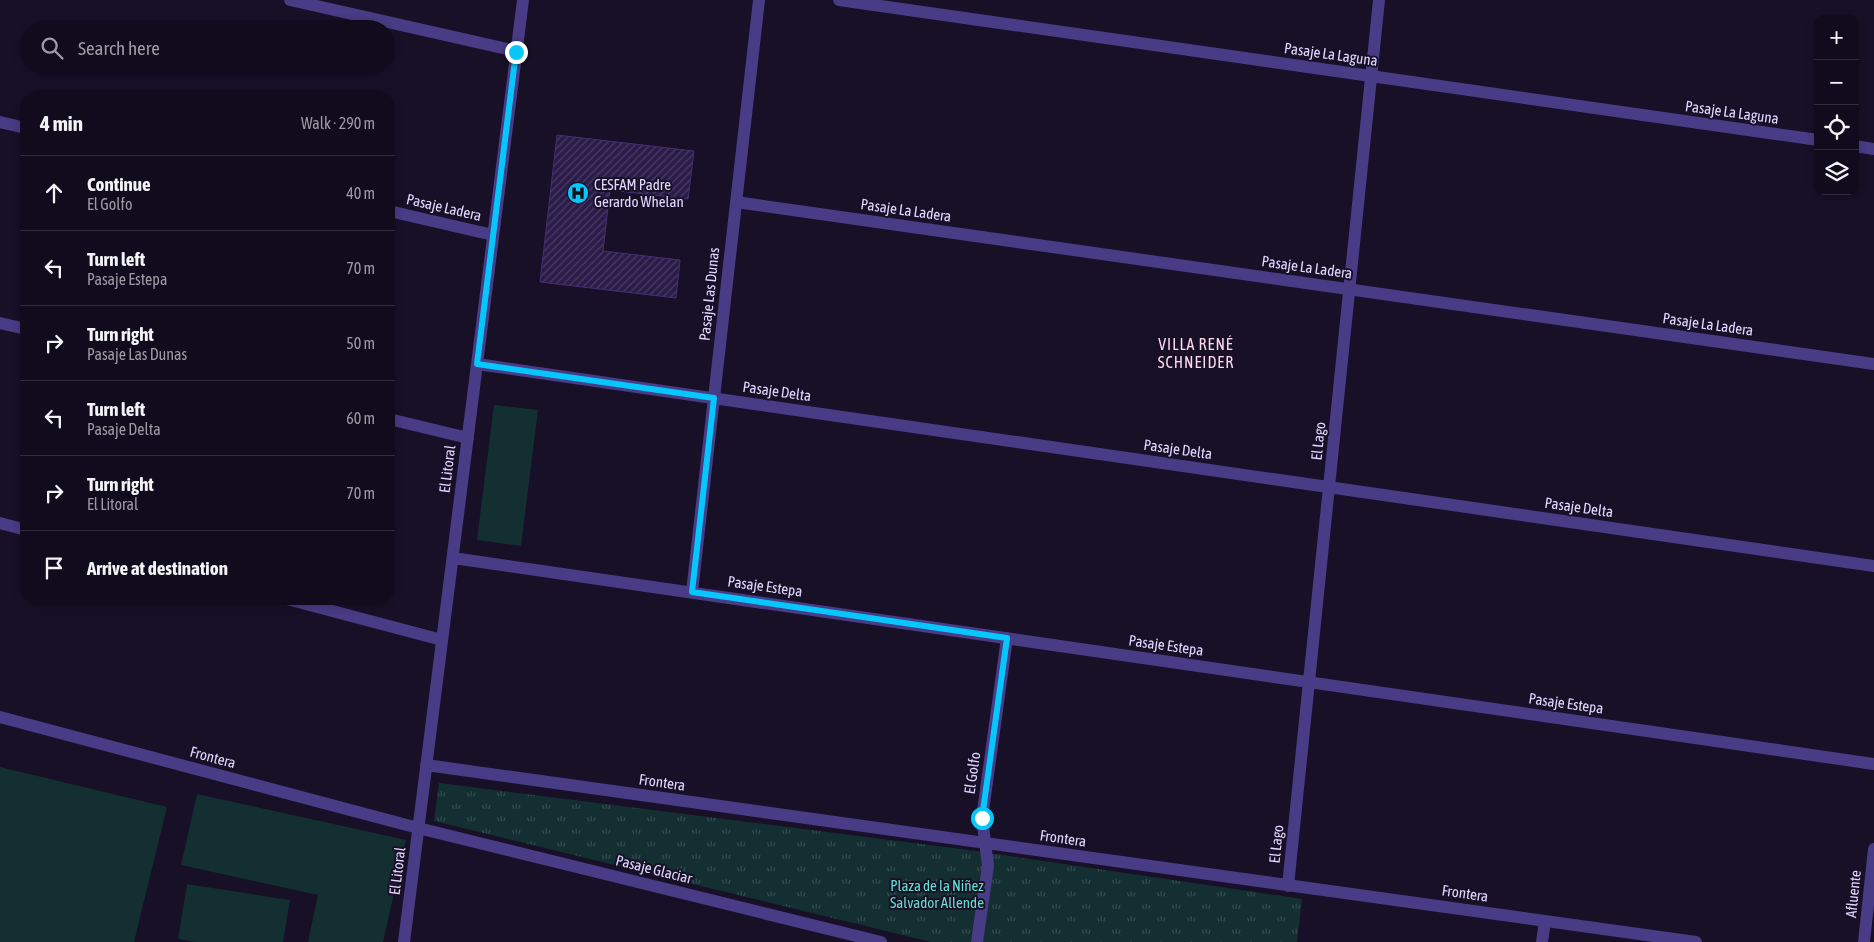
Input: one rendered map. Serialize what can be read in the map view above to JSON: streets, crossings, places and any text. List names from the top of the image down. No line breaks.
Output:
{"streets":{"street":["Pasaje La Laguna","Pasaje Ladera","Pasaje La Ladera","Pasaje Las Dunas","Pasaje Delta","El Lago","El Litoral","Pasaje Estepa","Frontera","El Golfo","Pasaje Glaciar","Afluente"]},"crossings":[["Pasaje La Laguna","El Lago"],["Pasaje Ladera","El Litoral"],["Pasaje La Ladera","Pasaje Las Dunas"],["Pasaje La Ladera","El Lago"],["Pasaje Las Dunas","Pasaje Delta"],["Pasaje Las Dunas","Pasaje Estepa"],["Pasaje Delta","El Lago"],["Pasaje Delta","El Litoral"],["El Lago","Pasaje Estepa"],["El Lago","Frontera"],["El Litoral","Pasaje Estepa"],["El Litoral","Frontera"],["El Litoral","Pasaje Glaciar"],["Pasaje Estepa","El Golfo"],["Frontera","El Golfo"],["Frontera","Pasaje Glaciar"]],"districts":["VILLA RENÉ SCHNEIDER"],"parks":["Plaza de la Niñez Salvador Allende"],"places":{"hospital":["CESFAM Padre Gerardo Whelan"]},"page":{"map_buttons":["+","−"],"search":"Search here","heading":["4 min","Walk · 290 m"],"list":[["Continue","El Golfo","40 m"],["Turn left","Pasaje Estepa","70 m"],["Turn right","Pasaje Las Dunas","50 m"],["Turn left","Pasaje Delta","60 m"],["Turn right","El Litoral","70 m"],"Arrive at destination"]}}
